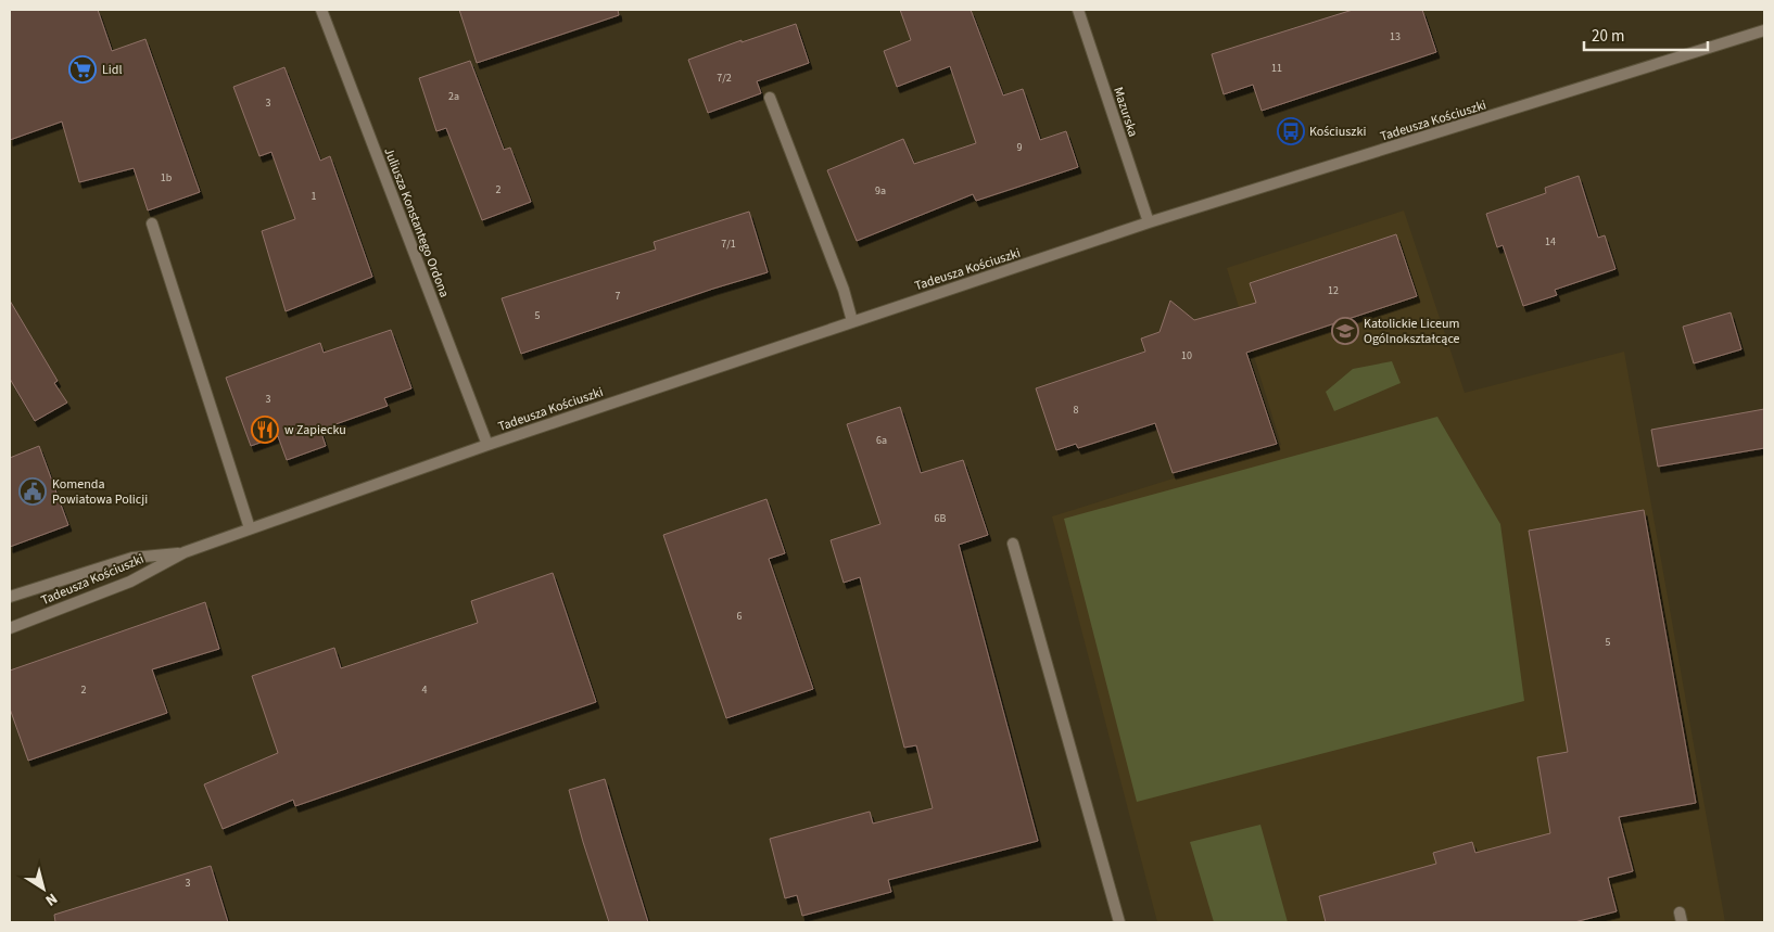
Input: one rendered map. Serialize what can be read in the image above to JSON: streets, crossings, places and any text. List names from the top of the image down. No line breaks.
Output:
{"streets":{"street":["Mazurska","Tadeusza Kościuszki","Juliusza Konstantego Ordona"]},"crossings":[["Mazurska","Tadeusza Kościuszki"],["Tadeusza Kościuszki","Juliusza Konstantego Ordona"]],"places":{"supermarket":["Lidl"],"bus stop":["Kościuszki"],"school or university":["Katolickie Liceum Ogólnokształcące"],"restaurant":["w Zapiecku"],"public building":["Komenda Powiatowa Policji"]},"house_numbers":["13","11","7/2","2a","3","9","1b","2","9a","1","14","7/1","12","7","5","10","3","8","6a","6B","6","5","2","4","3"],"scale_bar":"20 m","north":"bottom right"}
